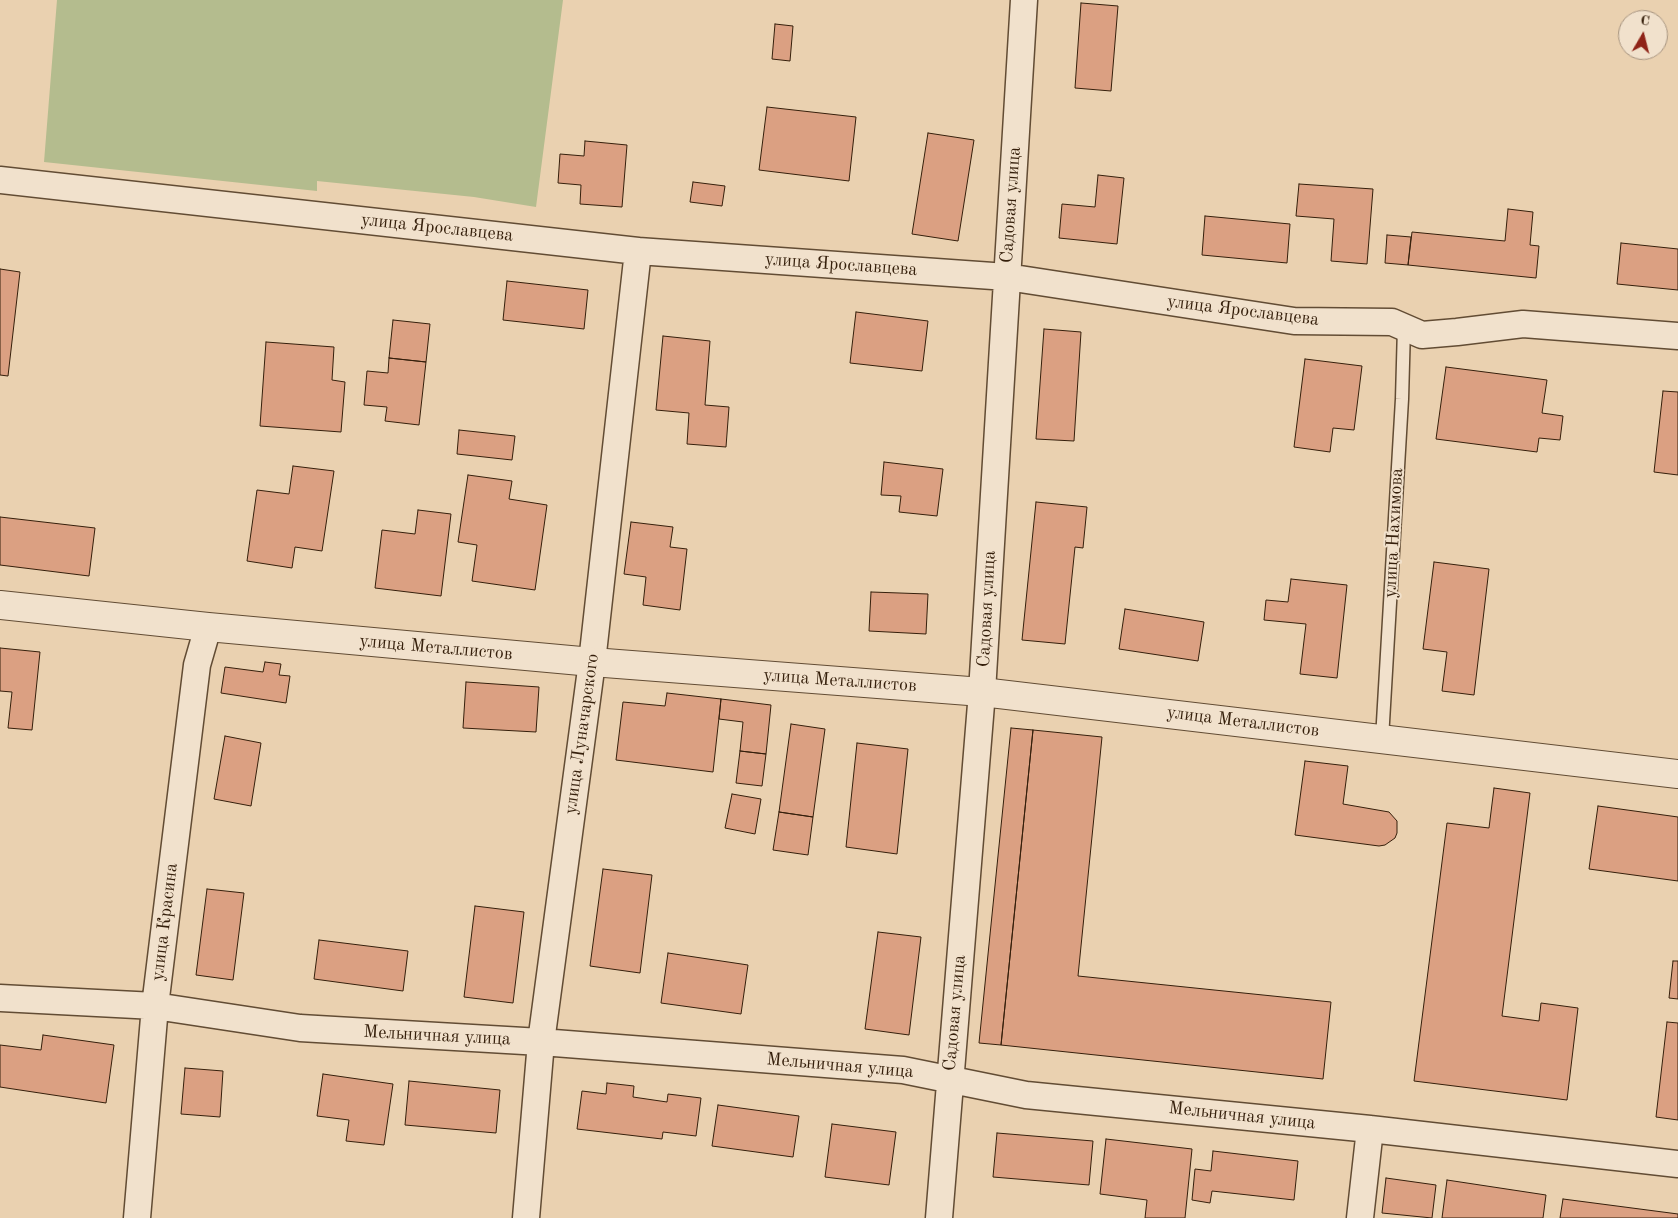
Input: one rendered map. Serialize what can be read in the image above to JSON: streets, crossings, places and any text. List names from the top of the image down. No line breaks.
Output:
{"streets":{"street":["Садовая улица","улица Ярославцева","улица Металлистов","улица Луначарского","улица Красина","Мельничная улица"],"lane":["улица Нахимова"]},"crossings":[["Садовая улица","улица Ярославцева"],["Садовая улица","улица Металлистов"],["Садовая улица","Мельничная улица"],["улица Ярославцева","улица Нахимова"],["улица Ярославцева","улица Луначарского"],["улица Нахимова","улица Металлистов"],["улица Металлистов","улица Луначарского"],["улица Металлистов","улица Красина"],["улица Луначарского","Мельничная улица"],["улица Красина","Мельничная улица"]],"north":"top"}
